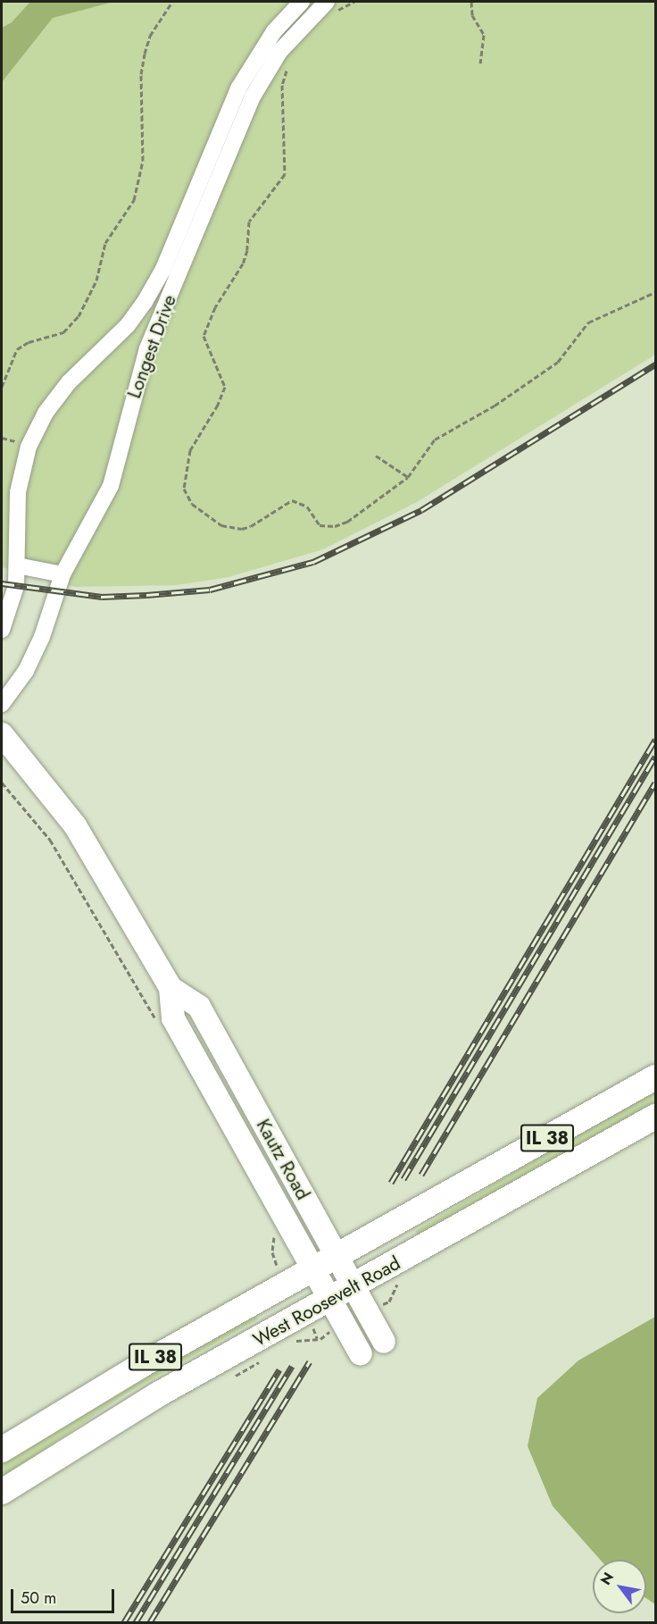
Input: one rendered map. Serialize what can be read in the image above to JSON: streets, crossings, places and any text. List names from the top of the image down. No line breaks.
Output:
{"streets":{"main road":["IL 38","West Roosevelt Road"],"street":["Longest Drive","Kautz Road"]},"crossings":[["IL 38","Kautz Road"],["IL 38","West Roosevelt Road"],["Kautz Road","West Roosevelt Road"]],"scale_bar":"50 m","north":"top left"}
